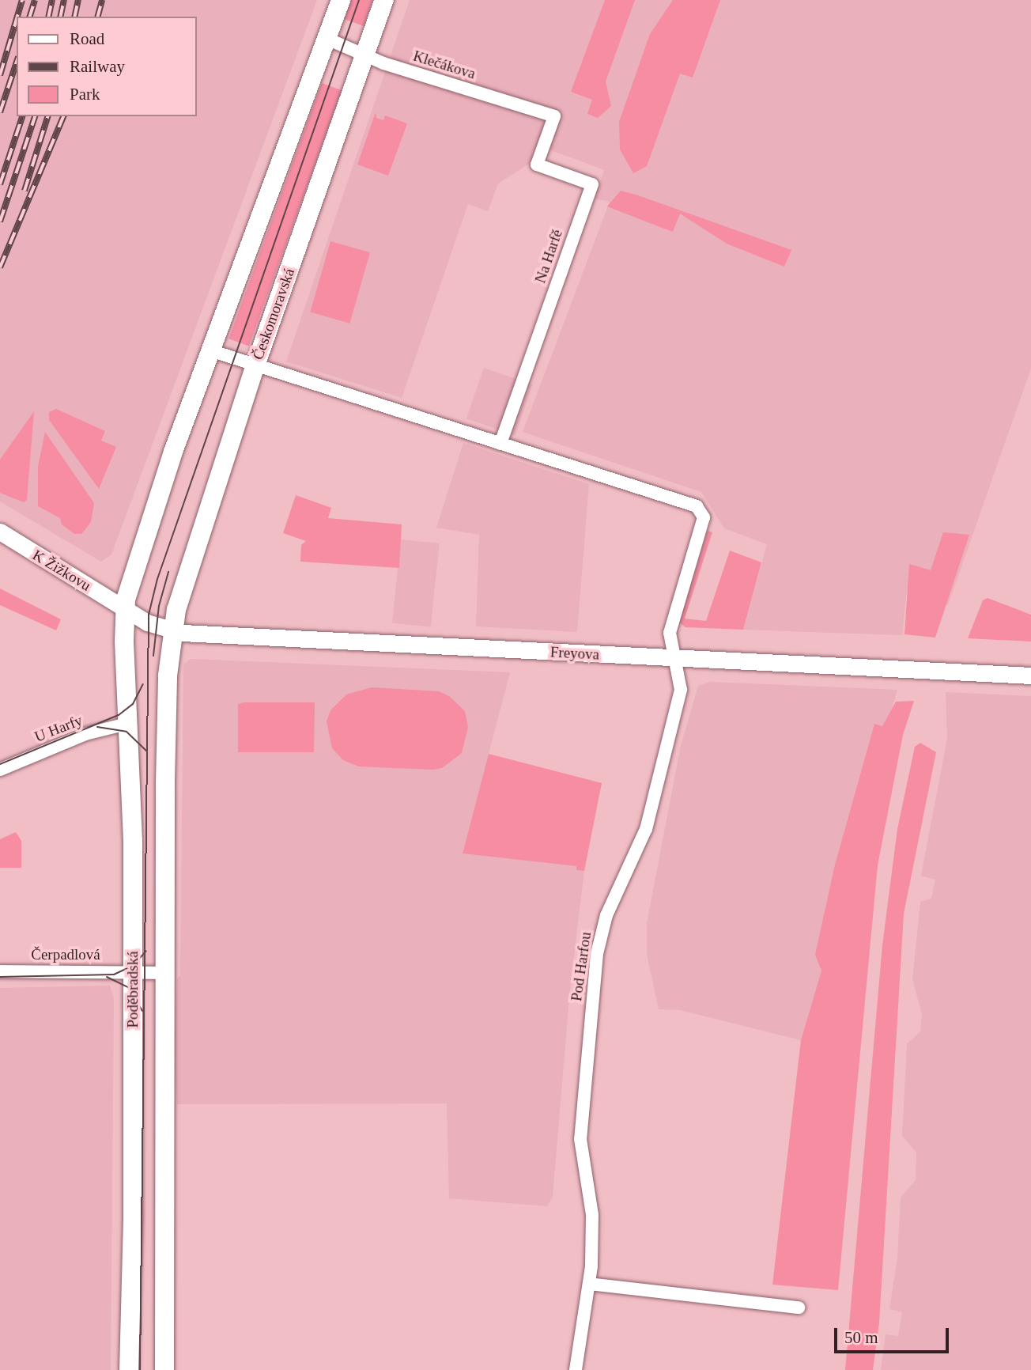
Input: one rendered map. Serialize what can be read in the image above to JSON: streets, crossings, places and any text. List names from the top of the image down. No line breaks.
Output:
{"streets":{"main road":["Českomoravská","K Žižkovu","Freyova","Poděbradská"],"street":["Klečákova","Na Harfě","U Harfy","Čerpadlová","Pod Harfou"]},"crossings":[["Klečákova","Na Harfě"],["Klečákova","Českomoravská"],["Na Harfě","Pod Harfou"],["Českomoravská","Freyova"],["K Žižkovu","Freyova"],["K Žižkovu","Poděbradská"],["Freyova","Pod Harfou"],["Freyova","Poděbradská"],["U Harfy","Poděbradská"],["Čerpadlová","Poděbradská"]],"legend":["Road","Railway","Park"],"scale_bar":"50 m"}
